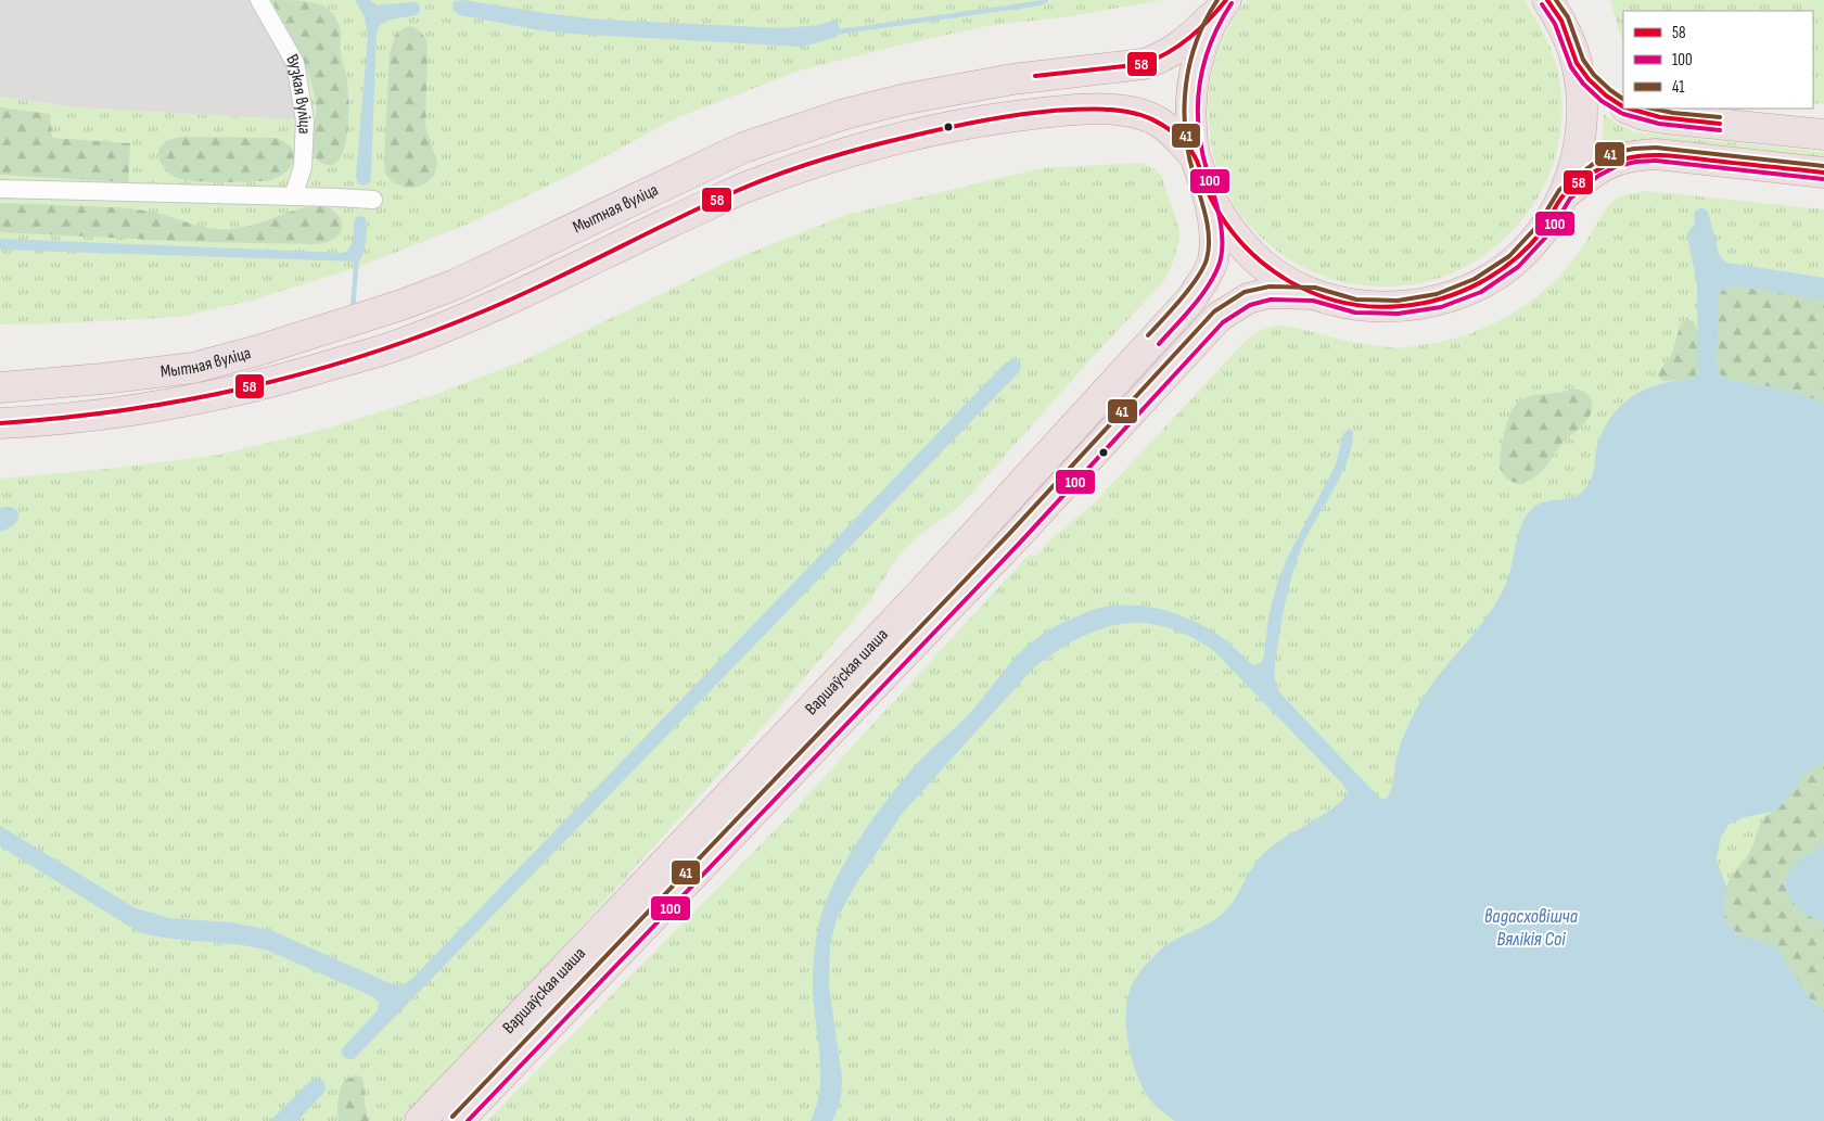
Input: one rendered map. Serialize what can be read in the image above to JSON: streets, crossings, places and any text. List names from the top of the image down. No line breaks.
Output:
{"streets":{"highway":["Мытная вуліца","Варшаўская шаша"],"street":["Вузкая вуліца"]},"crossings":[["Мытная вуліца","Варшаўская шаша"]],"water":["вадасховішча Вялікія Соі"],"lines":["transit line 58","transit line 41","transit line 100"],"legend":["58","100","41"]}
